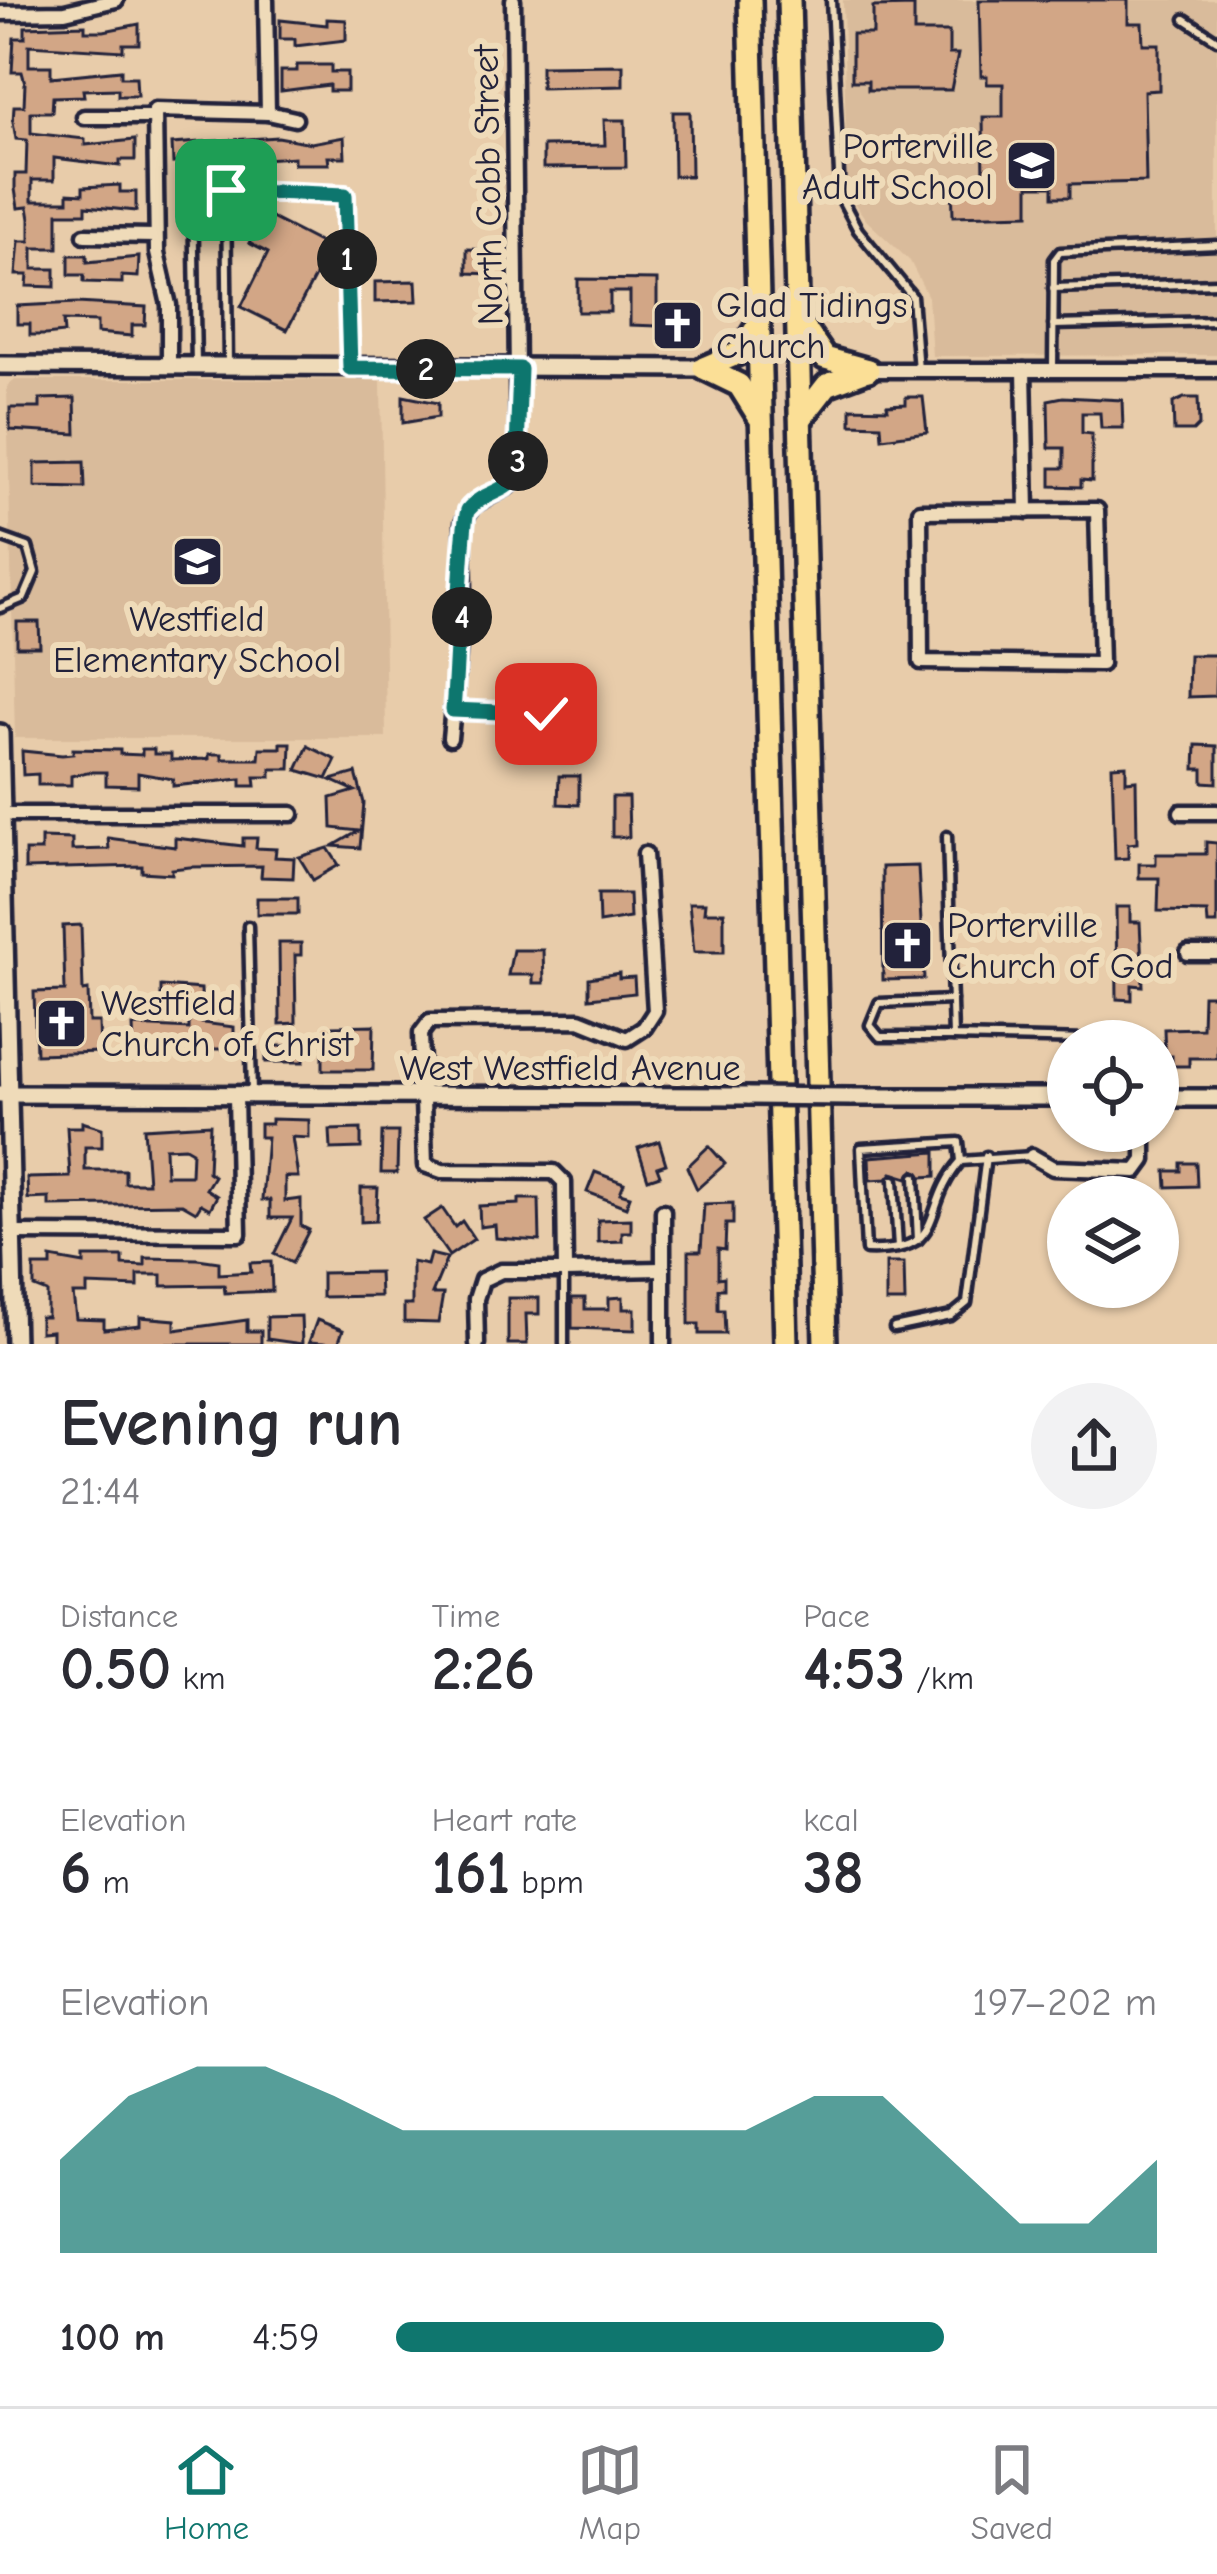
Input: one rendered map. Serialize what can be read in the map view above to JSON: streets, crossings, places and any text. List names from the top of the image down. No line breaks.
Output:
{"streets":{"street":["North Cobb Street","West Westfield Avenue"]},"places":{"school or university":["Porterville Adult School","Westfield Elementary School"],"church":["Glad Tidings Church","Porterville Church of God","Westfield Church of Christ"]},"page":{"pins":["1","2","3","4"],"heading":["Evening run","21:44"],"stats":[["Distance","0.50 km"],["Time","2:26"],["Pace","4:53 /km"],["Elevation","6 m"],["Heart rate","161 bpm"],["kcal","38"]],"chart":["Elevation","197–202 m"],"list":[{"name":"100 m","note":"4:59"}],"tabs":["Home","Map","Saved"]}}
